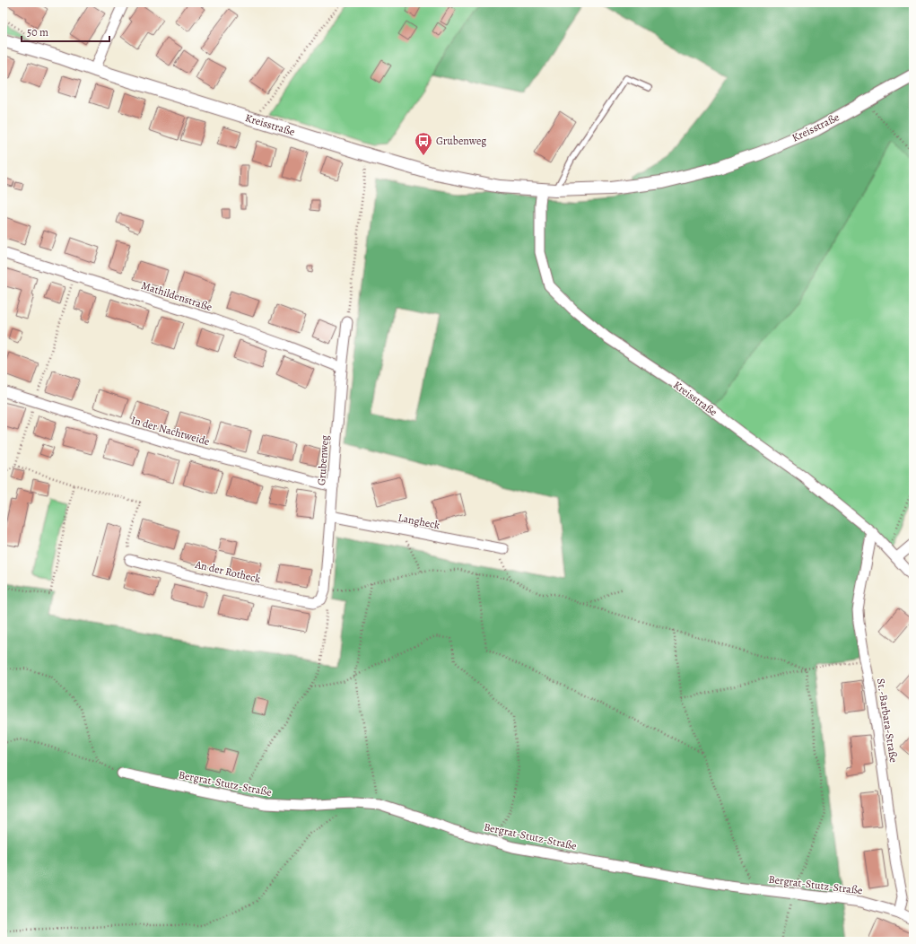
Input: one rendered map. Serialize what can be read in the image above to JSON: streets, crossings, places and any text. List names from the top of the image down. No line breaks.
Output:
{"streets":{"street":["Kreisstraße","Mathildenstraße","In der Nachtweide","Grubenweg","Langheck","An der Rotheck","St.-Barbara-Straße","Bergrat-Stutz-Straße"]},"crossings":[["Kreisstraße","St.-Barbara-Straße"],["Mathildenstraße","Grubenweg"],["In der Nachtweide","Grubenweg"],["Grubenweg","Langheck"],["Grubenweg","An der Rotheck"],["St.-Barbara-Straße","Bergrat-Stutz-Straße"]],"places":{"bus stop":["Grubenweg"]},"scale_bar":"50 m"}
